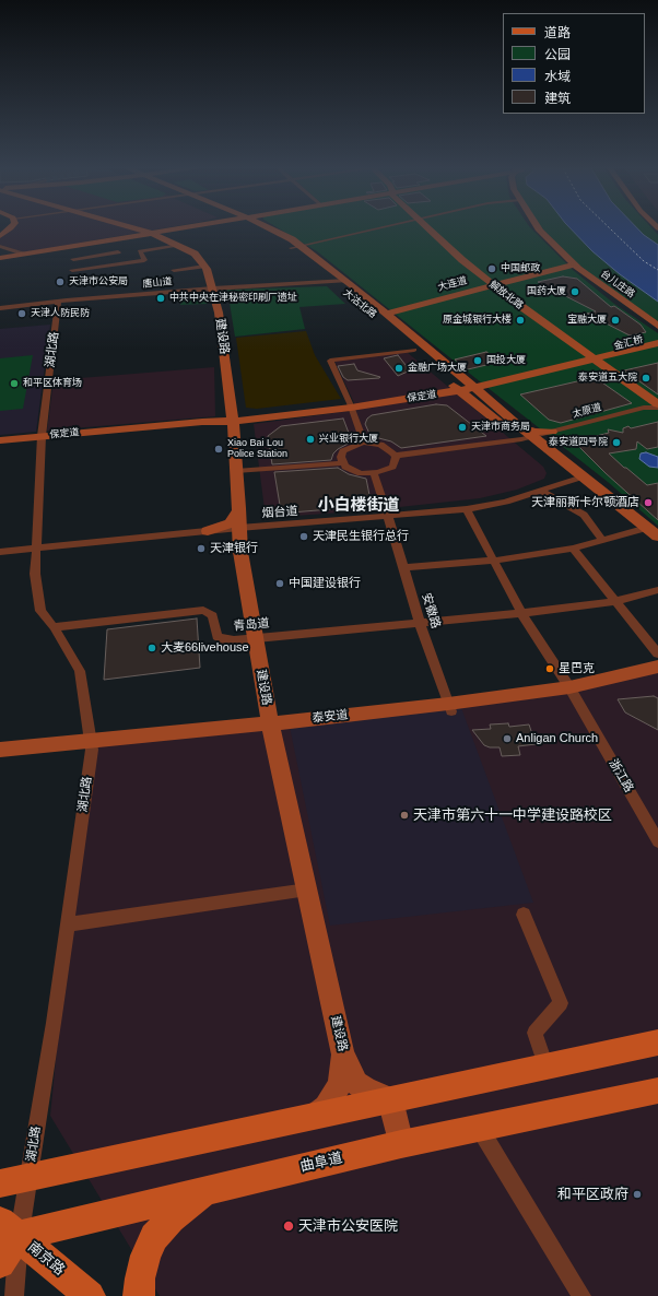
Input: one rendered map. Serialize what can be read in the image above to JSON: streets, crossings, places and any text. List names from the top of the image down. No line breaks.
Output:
{"streets":{"main road":["曲阜道","南京路"],"street":["唐山道","大连道","台儿庄路","解放北路","大沽北路","建设路","金汇桥","湖北路","保定道","太原道","烟台道","安徽路","青岛道","泰安道","浙江路"]},"crossings":[["唐山道","大沽北路"],["唐山道","建设路"],["唐山道","湖北路"],["大连道","台儿庄路"],["大连道","解放北路"],["大连道","大沽北路"],["解放北路","金汇桥"],["大沽北路","保定道"],["大沽北路","烟台道"],["建设路","保定道"],["建设路","烟台道"],["建设路","青岛道"],["建设路","泰安道"],["湖北路","保定道"],["湖北路","烟台道"],["湖北路","青岛道"],["湖北路","泰安道"],["湖北路","曲阜道"],["湖北路","南京路"],["烟台道","安徽路"],["烟台道","浙江路"],["安徽路","青岛道"],["安徽路","泰安道"],["青岛道","浙江路"],["泰安道","浙江路"],["曲阜道","南京路"]],"districts":["小白楼街道"],"places":["中国邮政","天津市公安局","国药大厦","中共中央在津秘密印刷厂遗址","天津人防民防","原金城银行大楼","宝融大厦","国投大厦","金融广场大厦","泰安道五大院","和平区体育场","天津市商务局","兴业银行大厦","泰安道四号院","Xiao Bai Lou Police Station","天津丽斯卡尔顿酒店","天津民生银行总行","天津银行","中国建设银行","大麦66livehouse","星巴克","Anligan Church","天津市第六十一中学建设路校区","和平区政府","天津市公安医院"],"legend":["道路","公园","水域","建筑"]}
